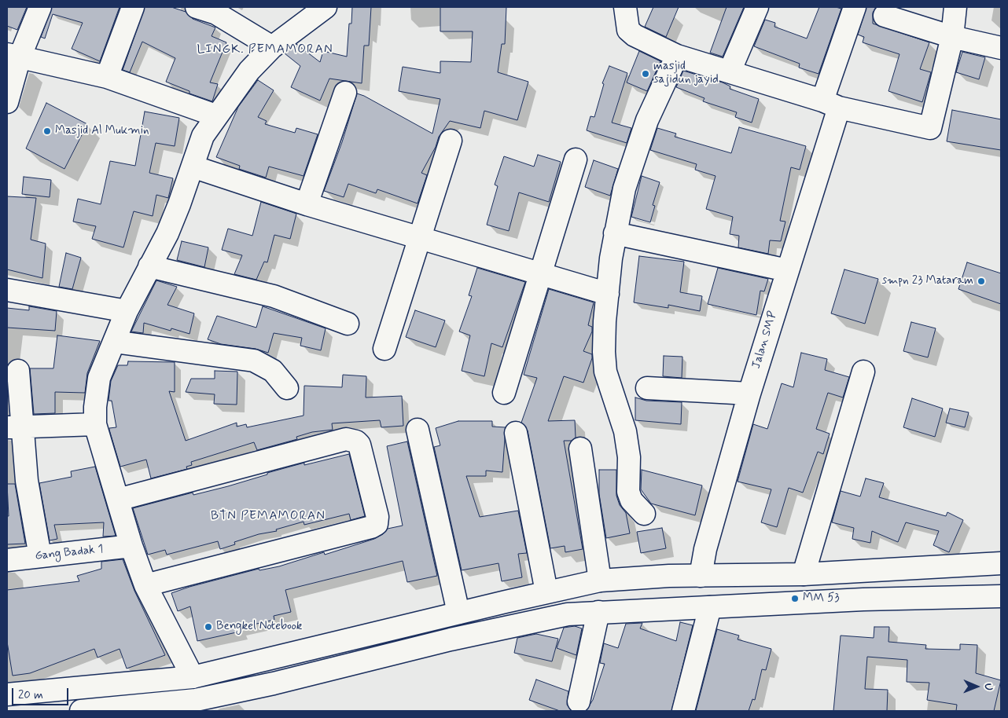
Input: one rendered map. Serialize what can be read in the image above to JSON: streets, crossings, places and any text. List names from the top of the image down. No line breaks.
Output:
{"streets":{"street":["Jalan SMP","Gang Badak 1"]},"districts":["LINGK. PEMAMORAN","BTN PEMAMORAN"],"places":["masjid sajidun jayid","Masjid Al Mukmin","smpn 23 Mataram","MM 53","Bengkel Notebook"],"scale_bar":"20 m","north":"right"}
